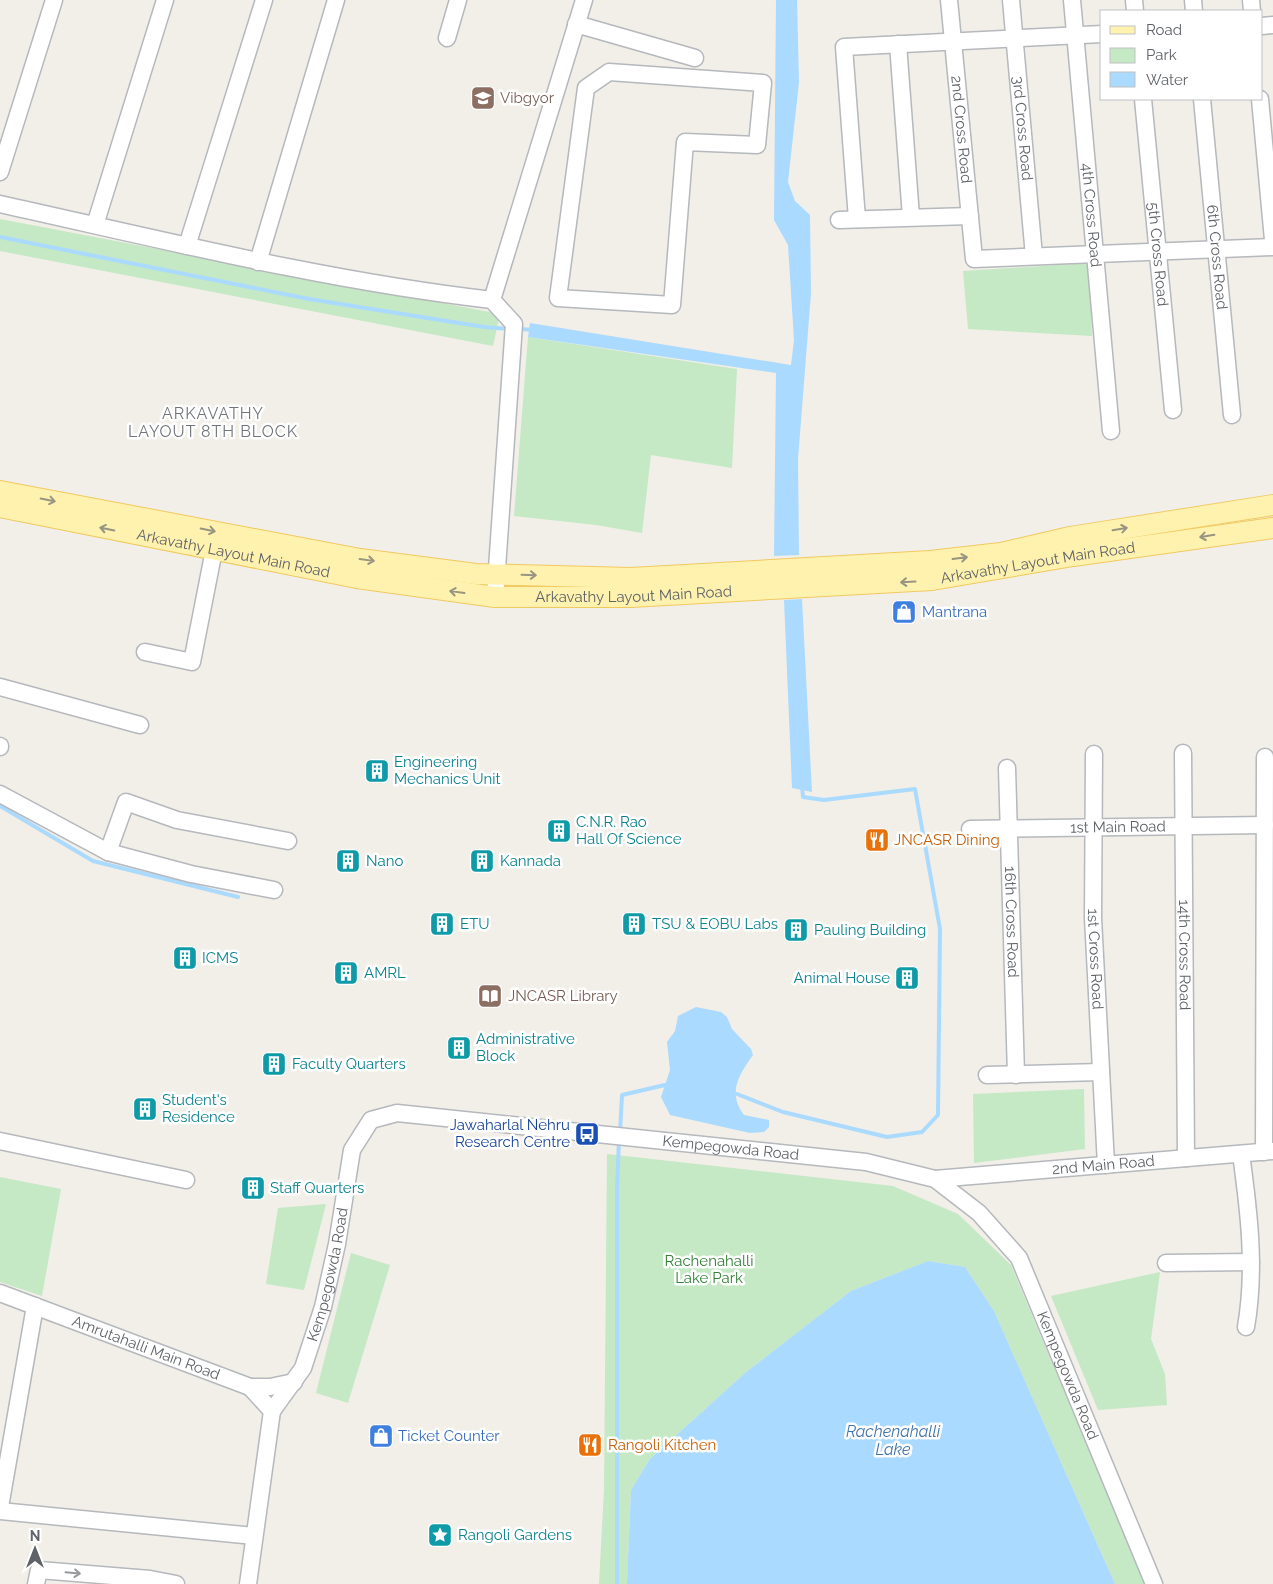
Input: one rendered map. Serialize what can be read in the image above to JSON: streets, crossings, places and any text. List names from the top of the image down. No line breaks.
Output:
{"streets":{"main road":["Arkavathy Layout Main Road"],"street":["3rd Cross Road","2nd Cross Road","4th Cross Road","5th Cross Road","6th Cross Road","1st Main Road","16th Cross Road","14th Cross Road","1st Cross Road","Kempegowda Road","2nd Main Road","Amrutahalli Main Road"]},"crossings":[["3rd Cross Road","2nd Cross Road"],["1st Main Road","16th Cross Road"],["1st Main Road","14th Cross Road"],["1st Main Road","1st Cross Road"],["14th Cross Road","2nd Main Road"],["1st Cross Road","2nd Main Road"],["Kempegowda Road","2nd Main Road"],["Kempegowda Road","Amrutahalli Main Road"]],"districts":["ARKAVATHY LAYOUT 8TH BLOCK"],"water":["Rachenahalli Lake"],"parks":["Rachenahalli Lake Park"],"places":{"school or university":["Vibgyor"],"shop":["Mantrana","Ticket Counter"],"building":["Engineering Mechanics Unit","C.N.R. Rao Hall Of Science","Nano","Kannada","ETU","TSU & EOBU Labs","Pauling Building","ICMS","AMRL","Animal House","Administrative Block","Faculty Quarters","Student's Residence","Staff Quarters"],"restaurant":["JNCASR Dining","Rangoli Kitchen"],"library":["JNCASR Library"],"bus stop":["Jawaharlal Nehru Research Centre"],"place":["Rangoli Gardens"]},"legend":["Road","Park","Water"],"north":"top"}
